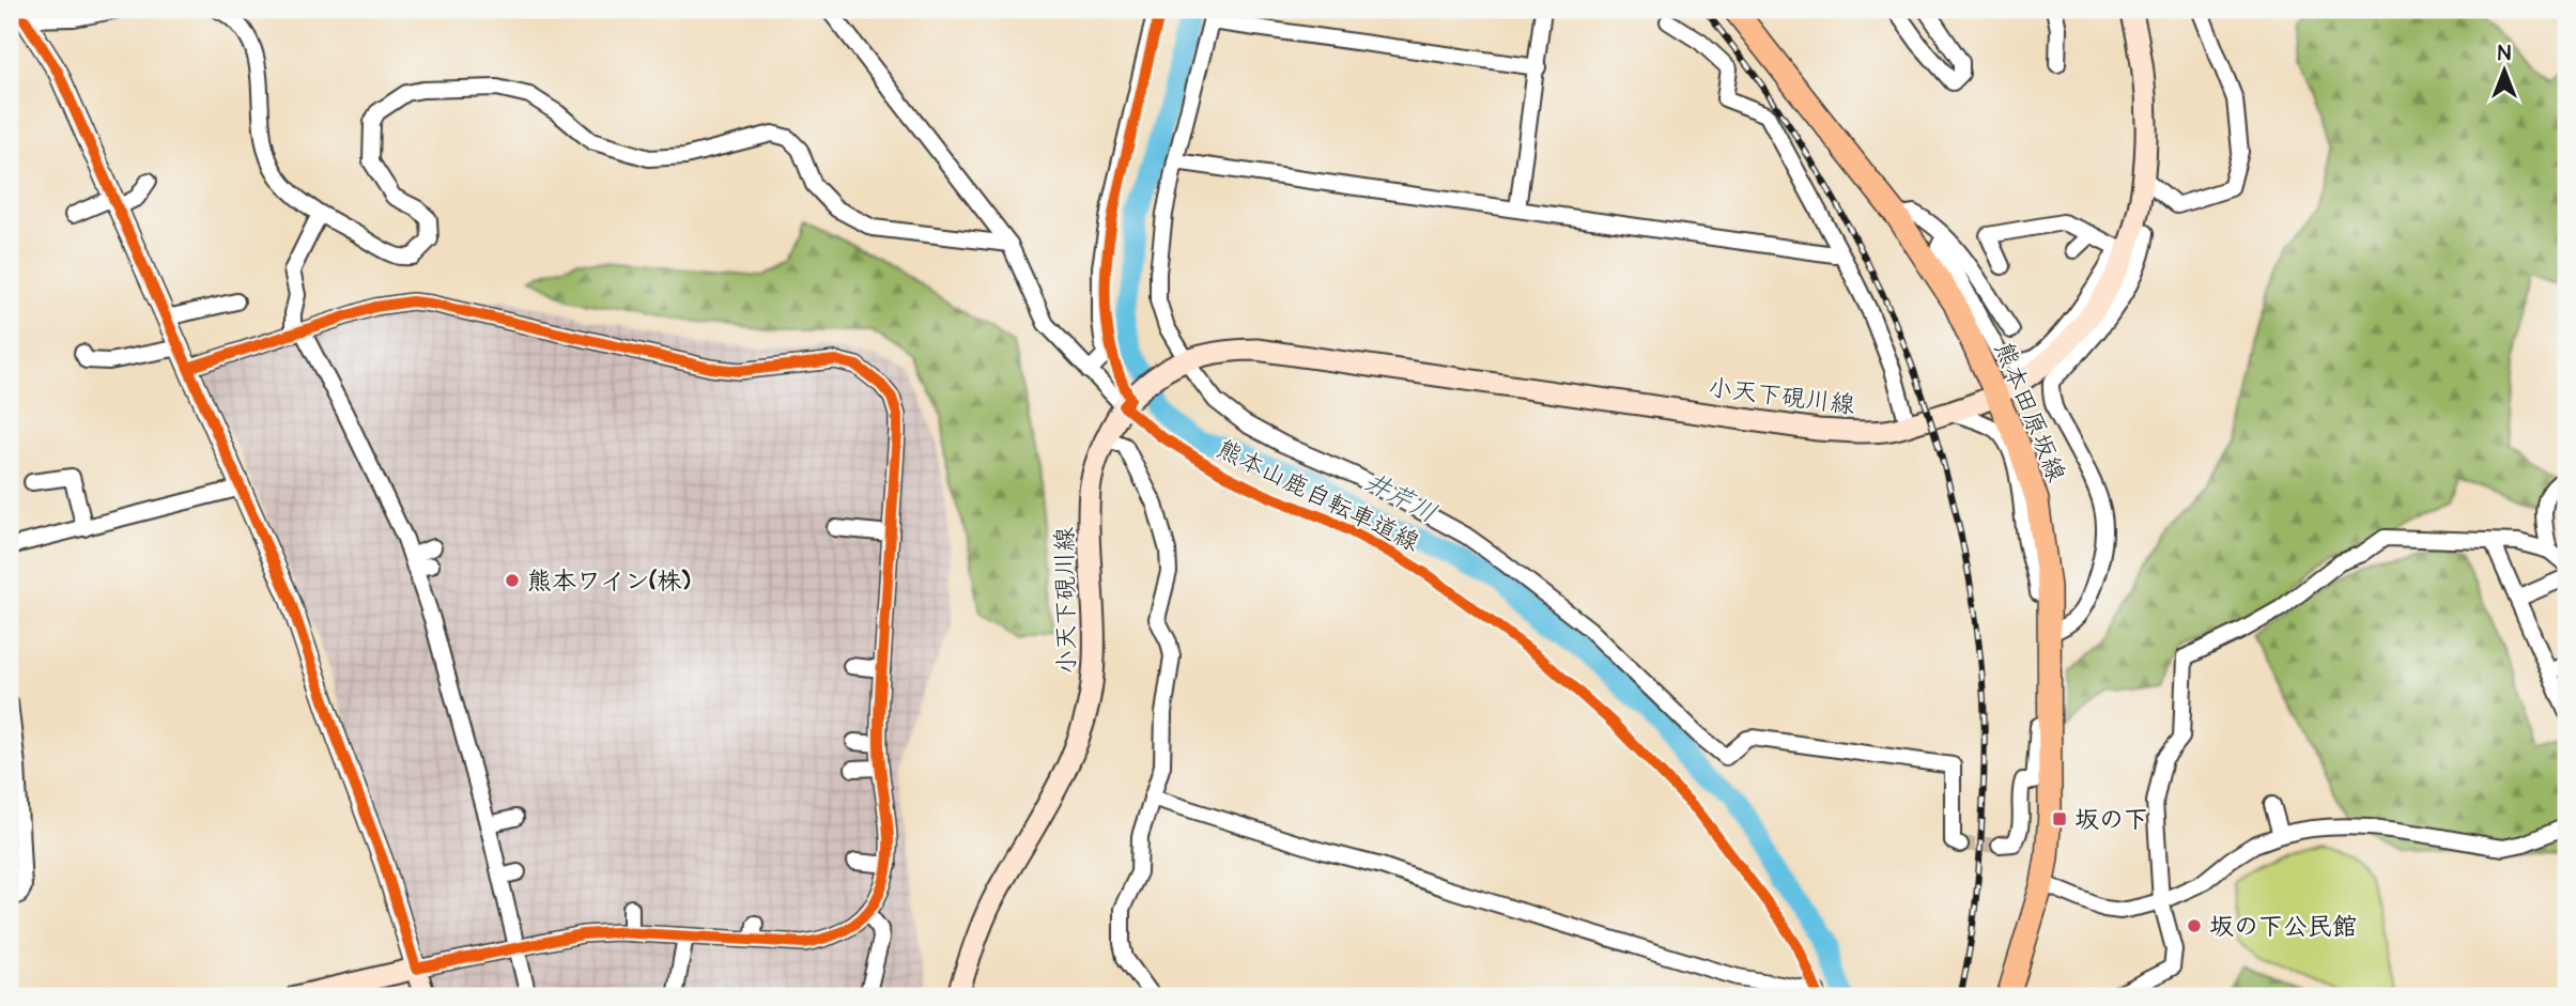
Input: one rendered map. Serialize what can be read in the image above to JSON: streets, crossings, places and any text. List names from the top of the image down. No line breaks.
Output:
{"streets":{"main road":["小天下硯川線","熊本田原坂線"],"cycle path":["熊本山鹿自転車道線"]},"crossings":[["小天下硯川線","熊本田原坂線"]],"water":["井芹川"],"places":{"other":["熊本ワイン(株)","坂の下公民館"],"transit":["坂の下"]},"north":"top"}
